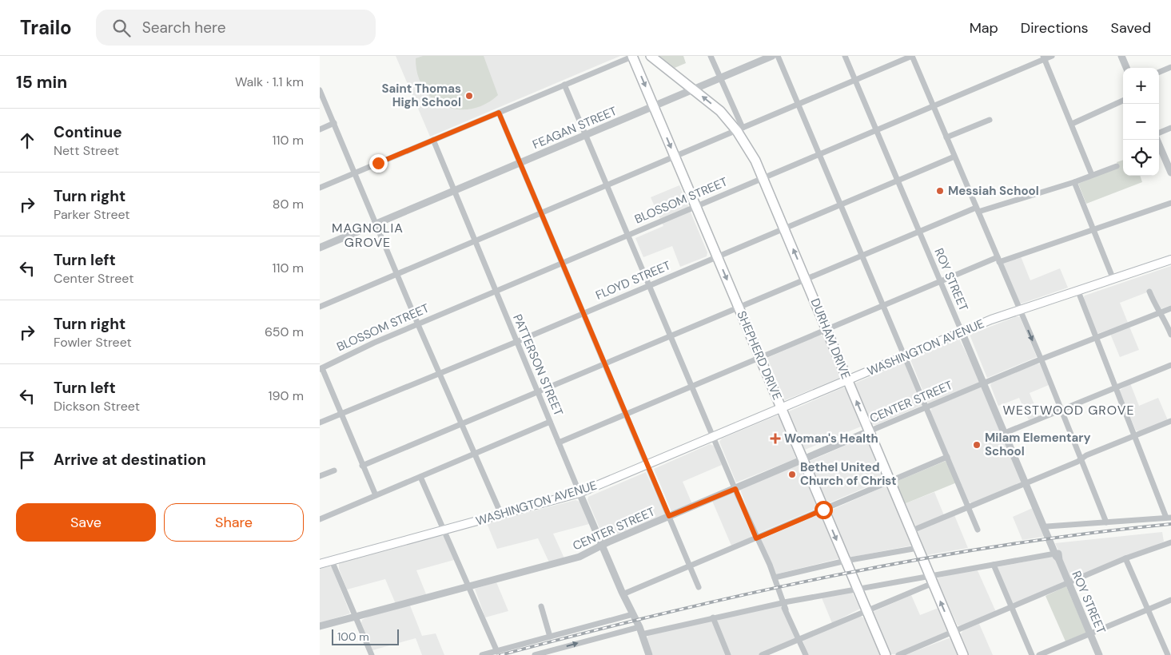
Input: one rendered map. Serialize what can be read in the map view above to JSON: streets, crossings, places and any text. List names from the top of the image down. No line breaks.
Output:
{"streets":{"main road":["DURHAM DRIVE","WASHINGTON AVENUE","SHEPHERD DRIVE"],"street":["FEAGAN STREET","BLOSSOM STREET","ROY STREET","FLOYD STREET","PATTERSON STREET","CENTER STREET"]},"crossings":[["FEAGAN STREET","DURHAM DRIVE"],["FEAGAN STREET","SHEPHERD DRIVE"],["FEAGAN STREET","PATTERSON STREET"],["BLOSSOM STREET","ROY STREET"],["BLOSSOM STREET","DURHAM DRIVE"],["BLOSSOM STREET","SHEPHERD DRIVE"],["BLOSSOM STREET","PATTERSON STREET"],["ROY STREET","FLOYD STREET"],["ROY STREET","WASHINGTON AVENUE"],["ROY STREET","CENTER STREET"],["FLOYD STREET","DURHAM DRIVE"],["FLOYD STREET","SHEPHERD DRIVE"],["FLOYD STREET","PATTERSON STREET"],["DURHAM DRIVE","WASHINGTON AVENUE"],["DURHAM DRIVE","CENTER STREET"],["WASHINGTON AVENUE","SHEPHERD DRIVE"],["WASHINGTON AVENUE","PATTERSON STREET"],["SHEPHERD DRIVE","CENTER STREET"],["PATTERSON STREET","CENTER STREET"]],"districts":["MAGNOLIA GROVE","WESTWOOD GROVE"],"places":{"other":["Saint Thomas High School","Messiah School","Milam Elementary School","Bethel United Church of Christ"],"health":["Woman's Health"]},"scale_bar":"100 m","page":{"header":"Trailo","search":"Search here","nav":["Map","Directions","Saved"],"heading":["15 min","Walk · 1.1 km"],"map_buttons":["+","−"],"list":[["Continue","Nett Street","110 m"],["Turn right","Parker Street","80 m"],["Turn left","Center Street","110 m"],["Turn right","Fowler Street","650 m"],["Turn left","Dickson Street","190 m"],"Arrive at destination"],"buttons":["Save","Share"],"scale":"100 m"}}
